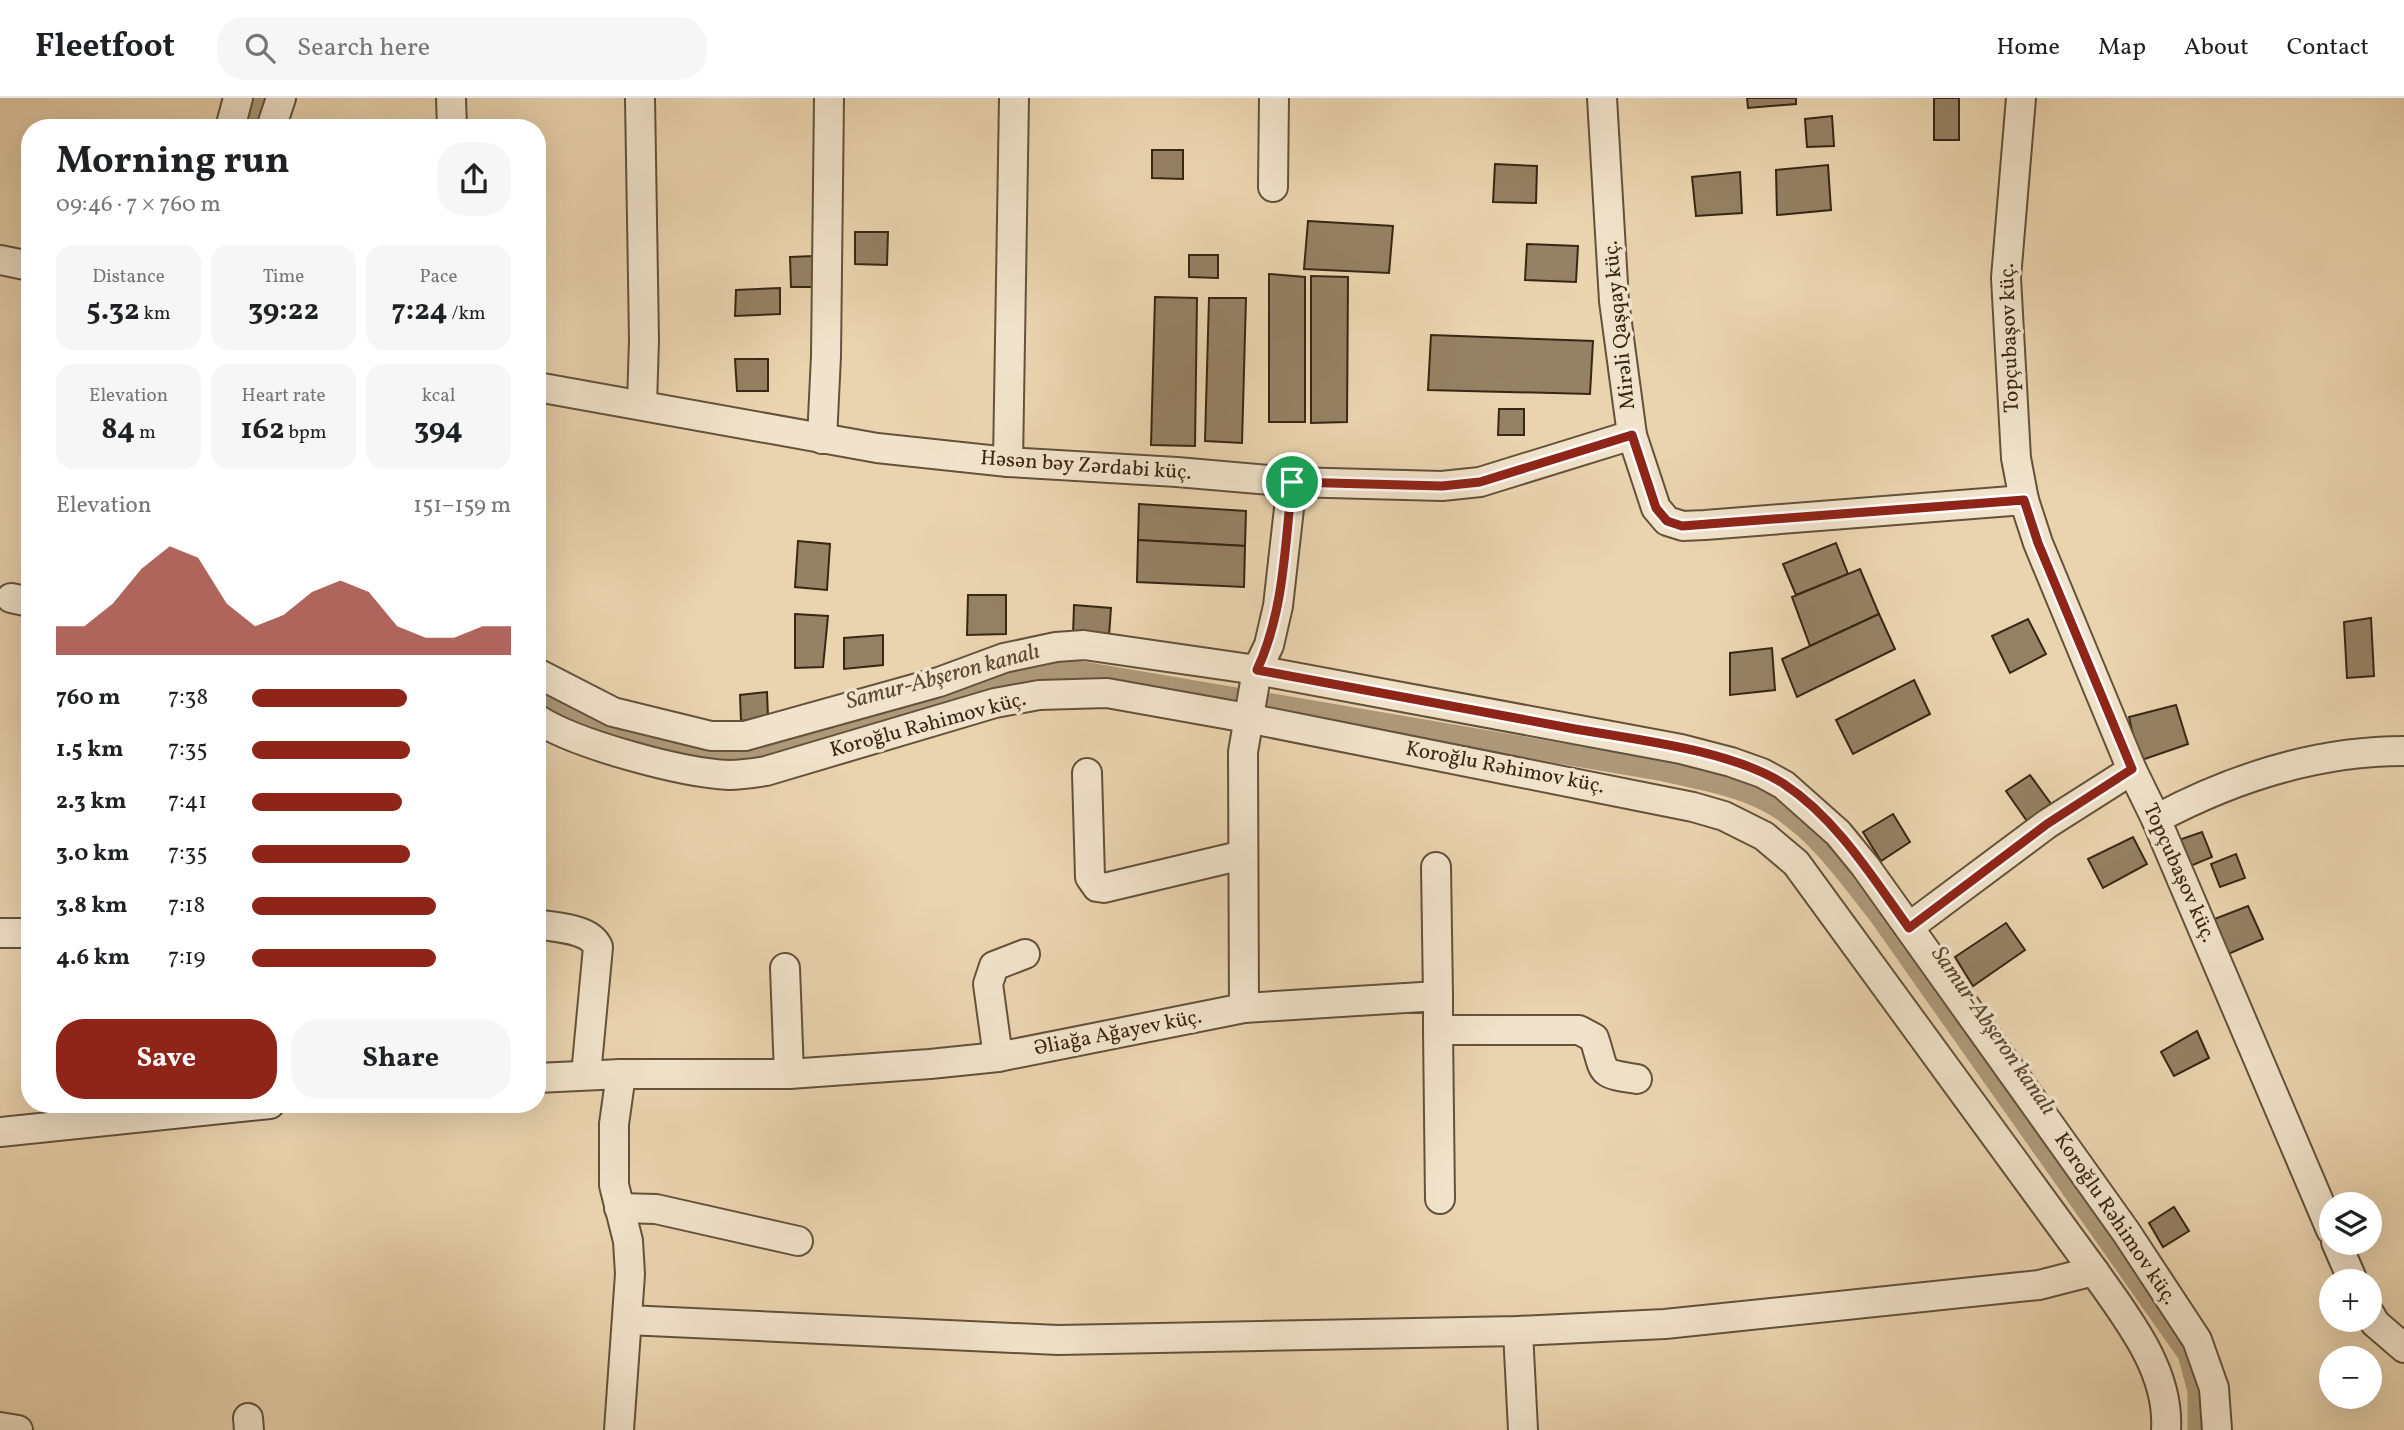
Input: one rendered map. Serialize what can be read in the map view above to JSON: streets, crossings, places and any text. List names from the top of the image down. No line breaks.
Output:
{"streets":{"street":["Mirəli Qaşqay küç.","Topçubaşov küç.","Həsən bəy Zərdabi küç.","Koroğlu Rəhimov küç.","Əliağa Ağayev küç."]},"crossings":[["Mirəli Qaşqay küç.","Topçubaşov küç."],["Mirəli Qaşqay küç.","Həsən bəy Zərdabi küç."]],"water":["Samur-Abşeron kanalı"],"page":{"header":"Fleetfoot","search":"Search here","nav":["Home","Map","About","Contact"],"heading":["Morning run","09:46 · 7 × 760 m"],"stats":[["Distance","5.32 km"],["Time","39:22"],["Pace","7:24 /km"],["Elevation","84 m"],["Heart rate","162 bpm"],["kcal","394"]],"chart":["Elevation","151–159 m"],"list":[{"name":"760 m","note":"7:38"},{"name":"1.5 km","note":"7:35"},{"name":"2.3 km","note":"7:41"},{"name":"3.0 km","note":"7:35"},{"name":"3.8 km","note":"7:18"},{"name":"4.6 km","note":"7:19"}],"buttons":["Save","Share"],"map_buttons":["+","−"]}}
